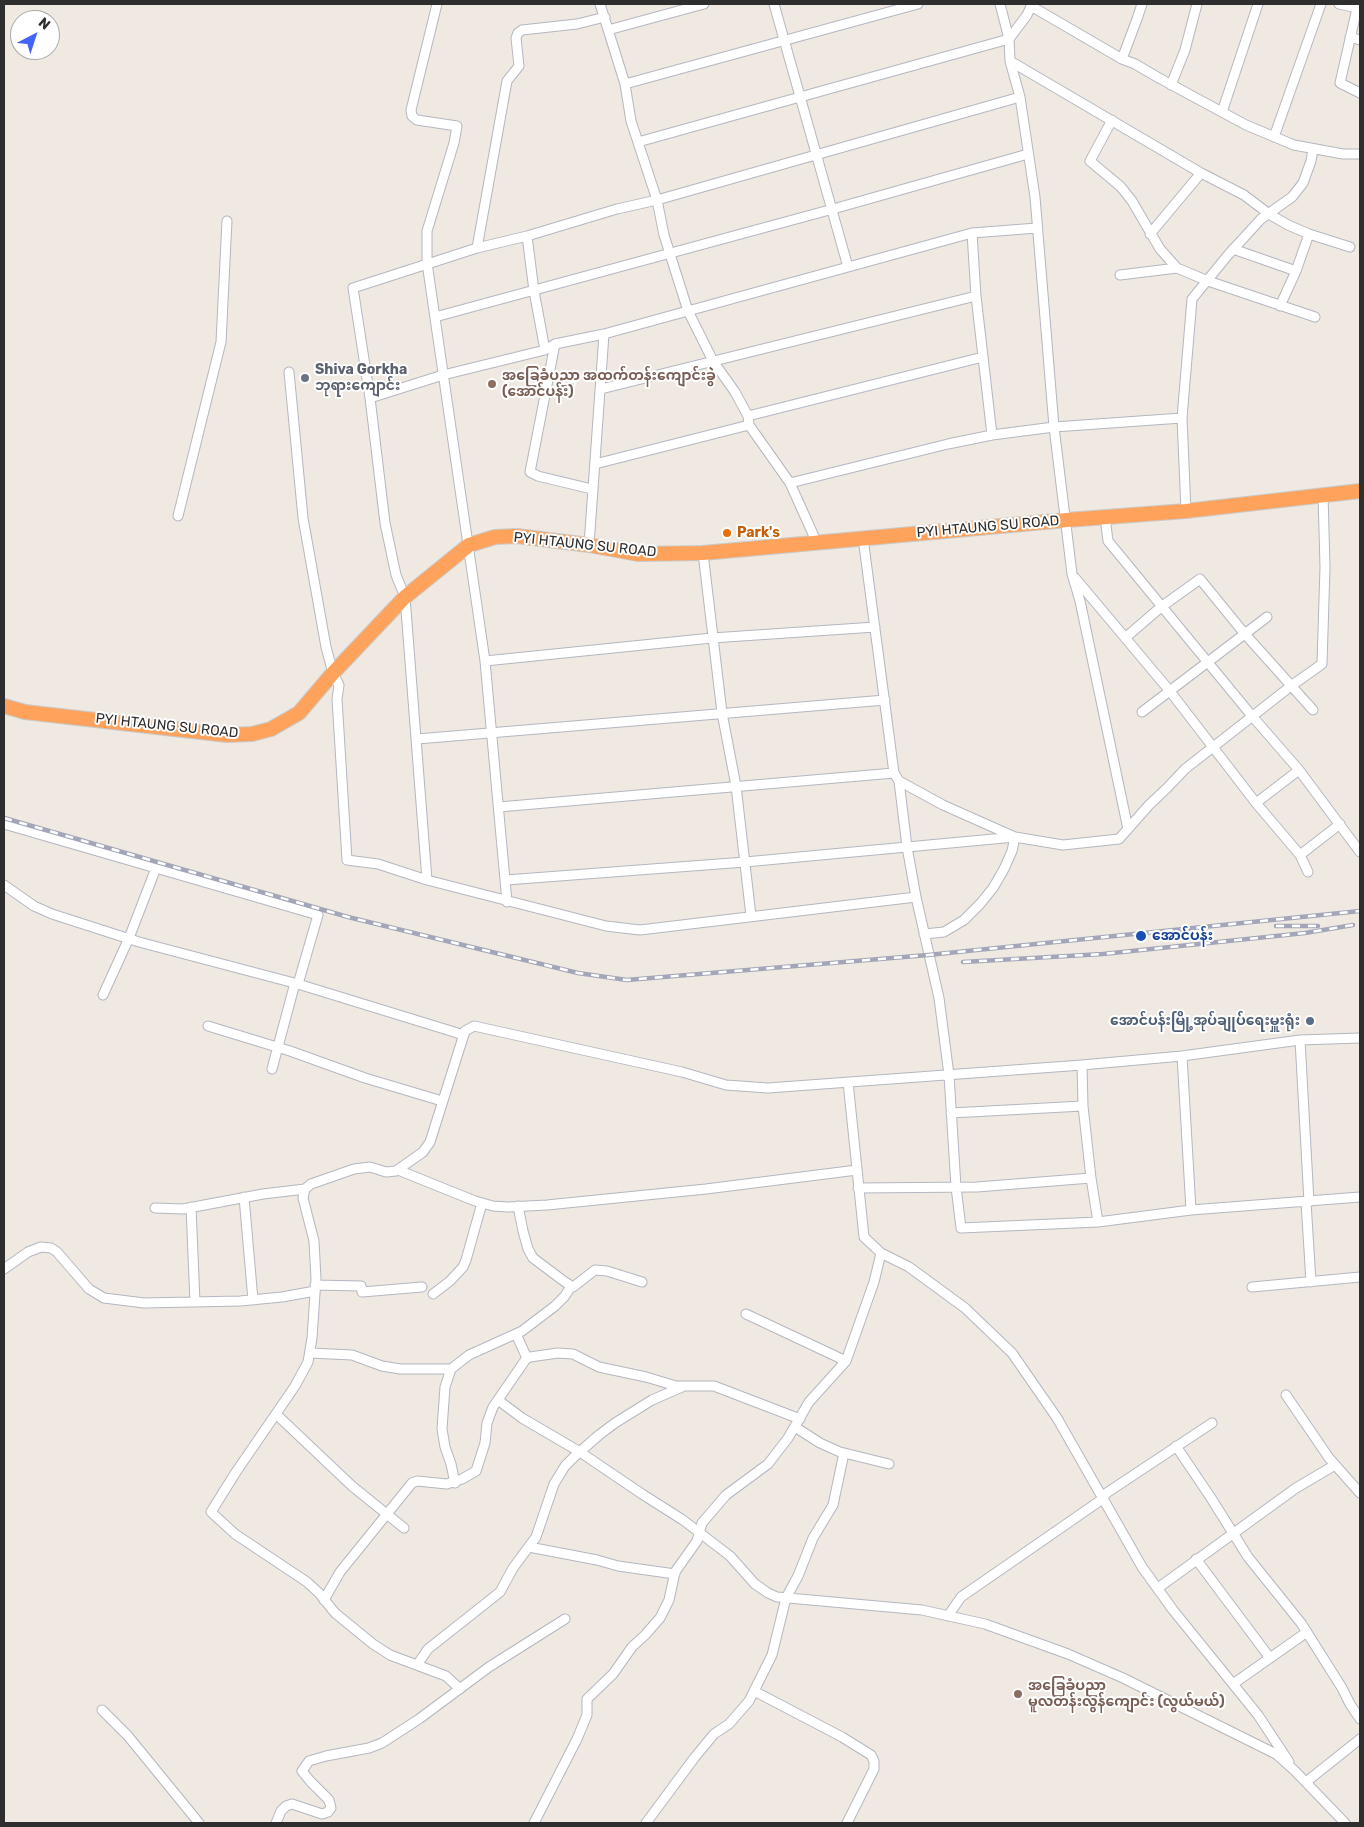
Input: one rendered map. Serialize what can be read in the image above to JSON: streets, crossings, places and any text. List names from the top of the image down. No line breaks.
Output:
{"streets":{"highway":["PYI HTAUNG SU ROAD"]},"places":["Shiva Gorkha ဘုရားကျောင်း","အခြေခံပညာ အထက်တန်းကျောင်းခွဲ (အောင်ပန်း)","Park's","အောင်ပန်း","အောင်ပန်းမြို့အုပ်ချုပ်ရေးမှူးရုံး","အခြေခံပညာ မူလတန်းလွန်ကျောင်း (လွယ်မယ်)"],"north":"top right"}
